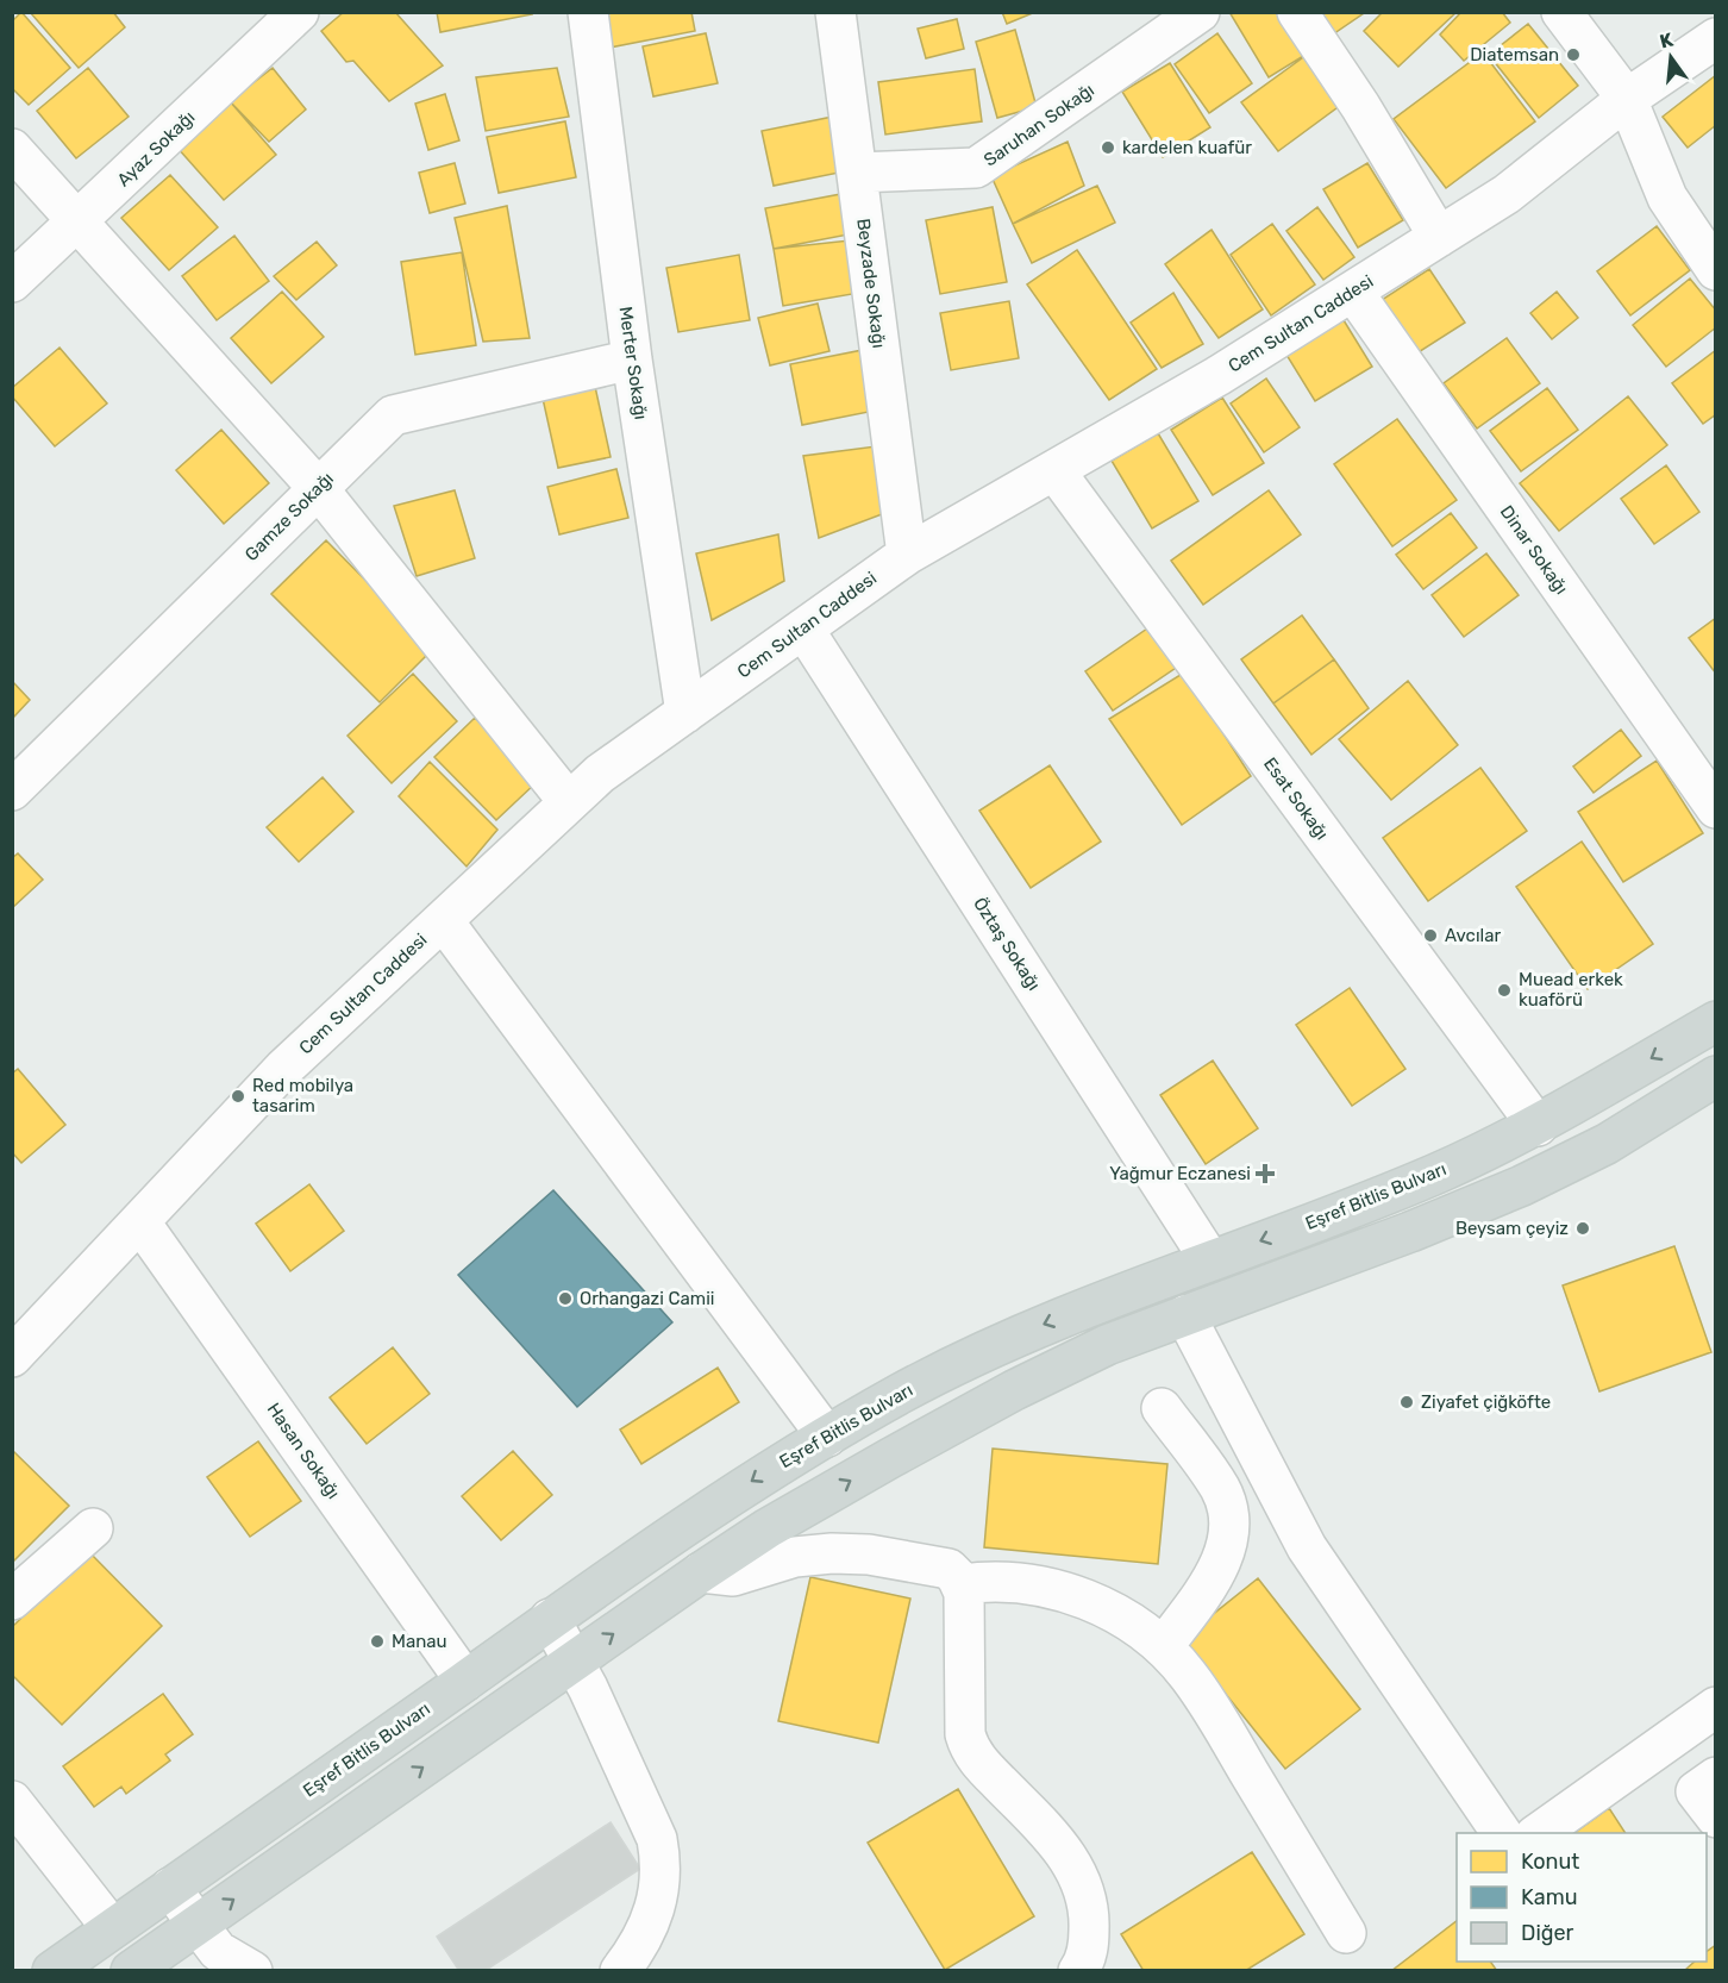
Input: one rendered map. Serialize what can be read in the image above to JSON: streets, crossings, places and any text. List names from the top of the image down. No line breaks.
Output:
{"streets":{"main road":["Eşref Bitlis Bulvarı"],"street":["Saruhan Sokağı","Ayaz Sokağı","Beyzade Sokağı","Cem Sultan Caddesi","Merter Sokağı","Gamze Sokağı","Dinar Sokağı","Esat Sokağı","Öztaş Sokağı","Hasan Sokağı"]},"crossings":[["Saruhan Sokağı","Beyzade Sokağı"],["Beyzade Sokağı","Cem Sultan Caddesi"],["Cem Sultan Caddesi","Merter Sokağı"],["Cem Sultan Caddesi","Dinar Sokağı"],["Cem Sultan Caddesi","Esat Sokağı"],["Cem Sultan Caddesi","Öztaş Sokağı"],["Cem Sultan Caddesi","Hasan Sokağı"],["Merter Sokağı","Gamze Sokağı"],["Esat Sokağı","Eşref Bitlis Bulvarı"],["Öztaş Sokağı","Eşref Bitlis Bulvarı"],["Eşref Bitlis Bulvarı","Hasan Sokağı"]],"places":{"other":["Diatemsan","kardelen kuafür","Avcılar","Muead erkek kuaförü","Red mobilya tasarim","Beysam çeyiz","Orhangazi Camii","Ziyafet çiğköfte","Manau"],"health":["Yağmur Eczanesi"]},"legend":["Konut","Kamu","Diğer"],"north":"top"}
